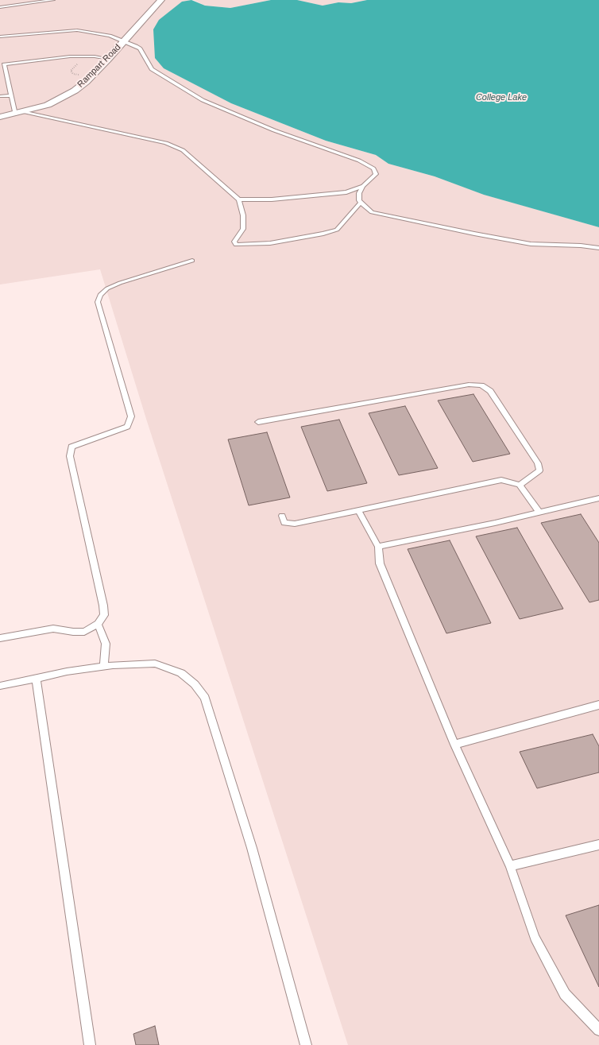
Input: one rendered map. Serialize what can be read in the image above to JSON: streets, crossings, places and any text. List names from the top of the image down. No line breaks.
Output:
{"streets":{"street":["Rampart Road"]},"water":["College Lake"]}
